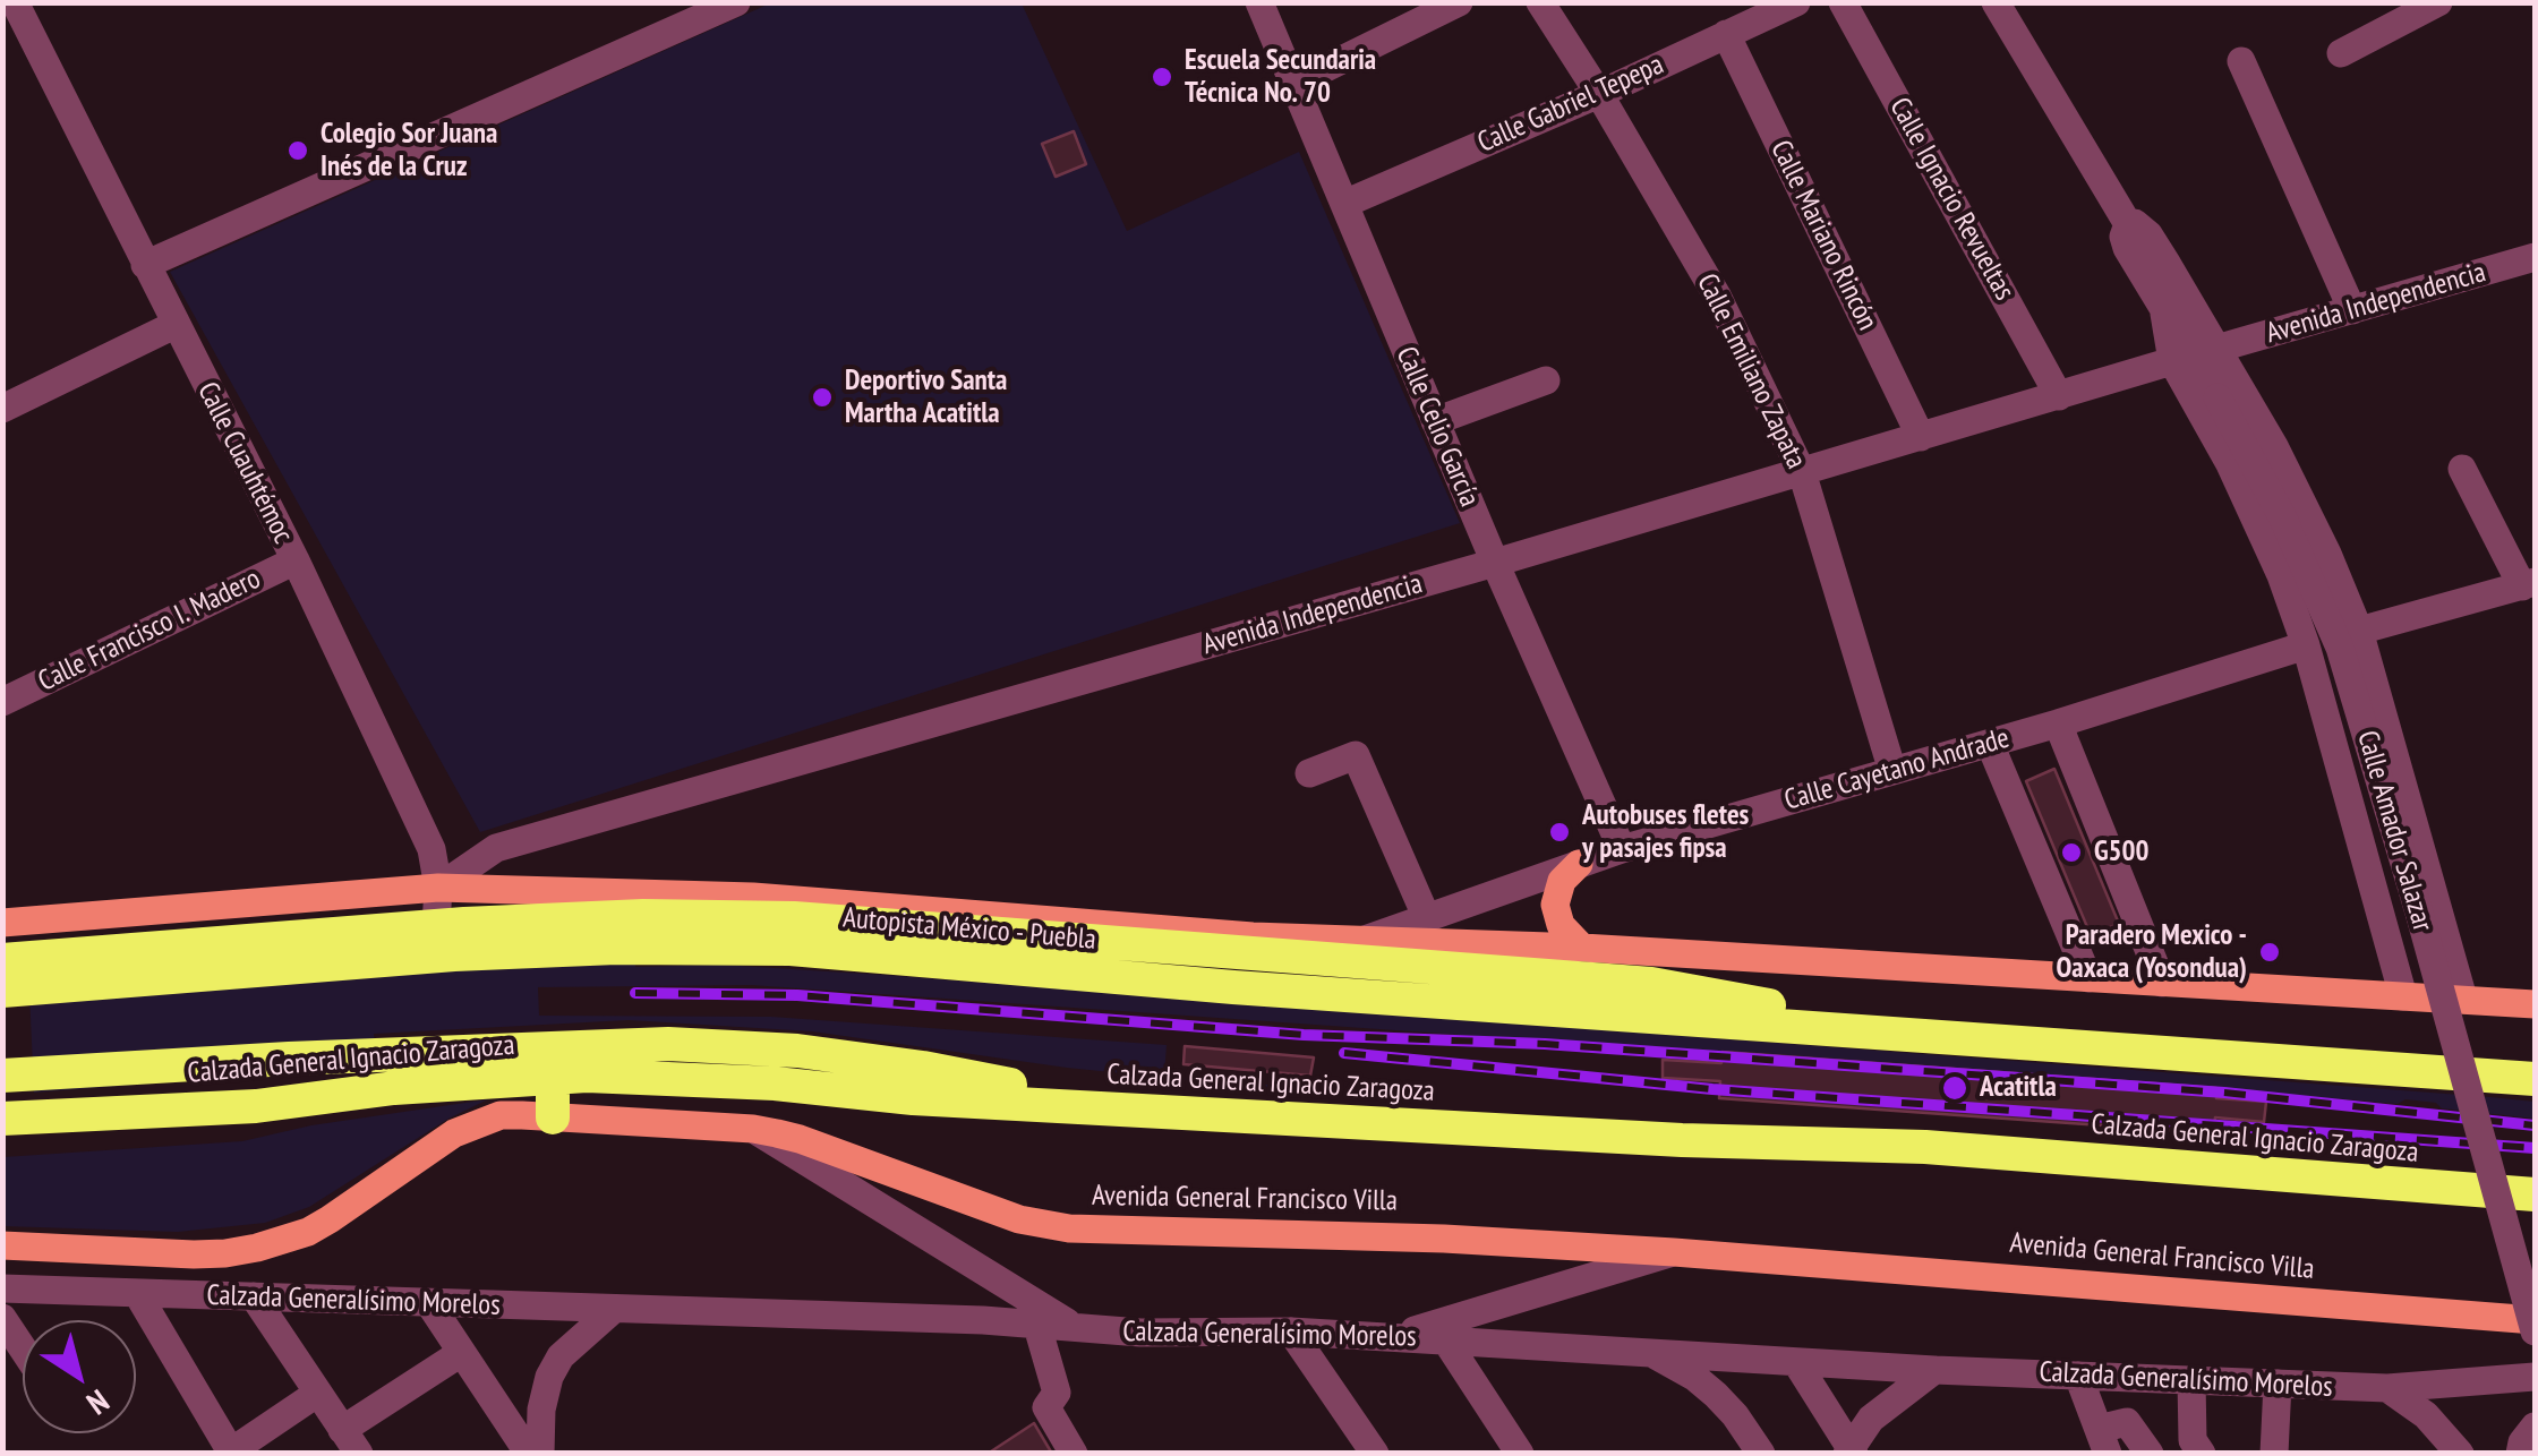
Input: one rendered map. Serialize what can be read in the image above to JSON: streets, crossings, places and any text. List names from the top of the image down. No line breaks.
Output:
{"streets":{"highway":["Autopista México - Puebla","Calzada General Ignacio Zaragoza"],"main road":["Avenida General Francisco Villa"],"street":["Calle Gabriel Tepepa","Calle Ignacio Revueltas","Calle Mariano Rincón","Avenida Independencia","Calle Emiliano Zapata","Calle Celio García","Calle Cuauhtémoc","Calle Francisco I. Madero","Calle Cayetano Andrade","Calle Amador Salazar","Calzada Generalísimo Morelos"]},"crossings":[["Calle Gabriel Tepepa","Calle Mariano Rincón"],["Calle Gabriel Tepepa","Calle Emiliano Zapata"],["Calle Gabriel Tepepa","Calle Celio García"],["Calle Ignacio Revueltas","Avenida Independencia"],["Calle Mariano Rincón","Avenida Independencia"],["Avenida Independencia","Calle Emiliano Zapata"],["Avenida Independencia","Calle Celio García"],["Avenida Independencia","Calle Cuauhtémoc"],["Avenida Independencia","Calle Amador Salazar"],["Calle Emiliano Zapata","Calle Cayetano Andrade"],["Calle Celio García","Calle Cayetano Andrade"],["Calle Cuauhtémoc","Calle Francisco I. Madero"],["Calle Cayetano Andrade","Calle Amador Salazar"]],"places":["Escuela Secundaria Técnica No. 70","Colegio Sor Juana Inés de la Cruz","Deportivo Santa Martha Acatitla","Autobuses fletes y pasajes fipsa","G500","Paradero Mexico - Oaxaca (Yosondua)","Acatitla"],"north":"bottom right"}
